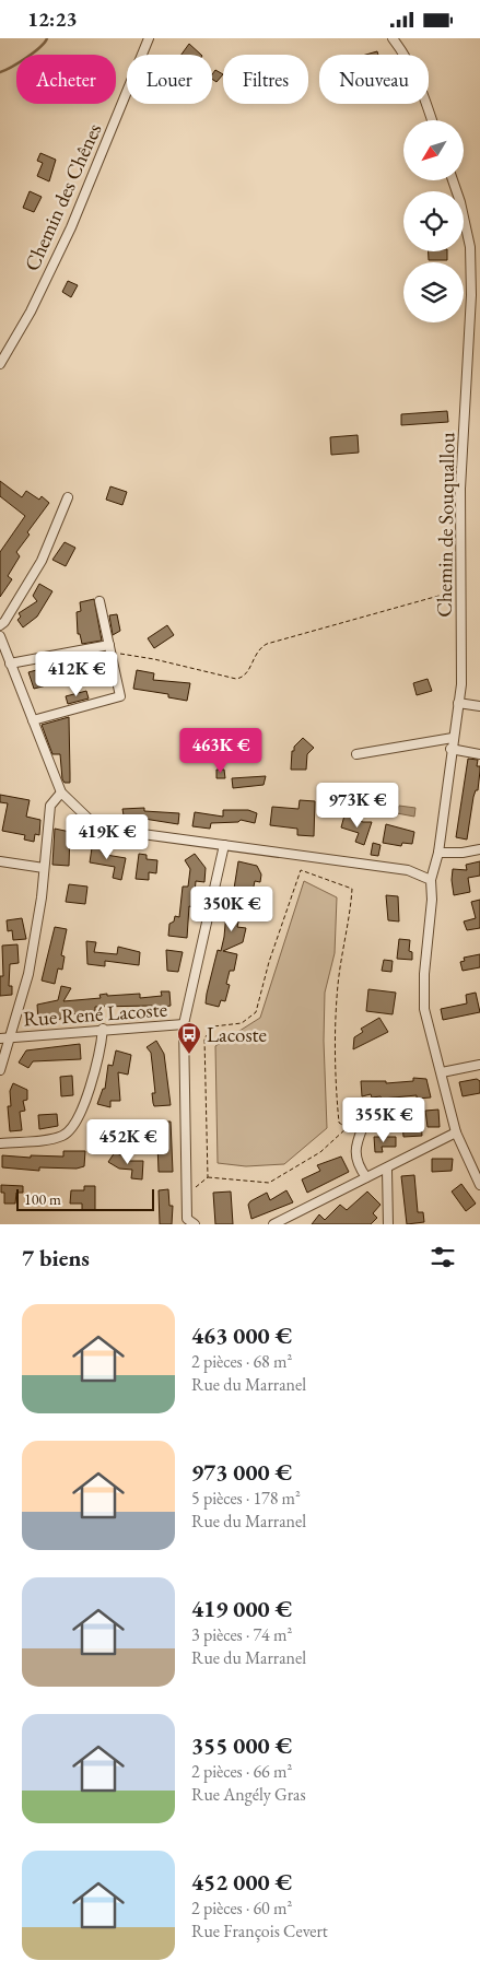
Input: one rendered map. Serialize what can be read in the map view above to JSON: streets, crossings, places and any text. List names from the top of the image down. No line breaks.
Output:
{"streets":{"street":["Chemin des Chênes","Chemin de Souquallou","Rue René Lacoste"]},"places":{"bus stop":["Lacoste"]},"scale_bar":"100 m","north":"bottom left","page":{"status":"12:23","chip":["Acheter","Louer","Filtres","Nouveau"],"price":["412K €","463K €","973K €","419K €","350K €","355K €","452K €"],"scale":"100 m","heading":"7 biens","list":[{"name":"463 000 €","note":"2 pièces · 68 m² · Rue du Marranel"},{"name":"973 000 €","note":"5 pièces · 178 m² · Rue du Marranel"},{"name":"419 000 €","note":"3 pièces · 74 m² · Rue du Marranel"},{"name":"355 000 €","note":"2 pièces · 66 m² · Rue Angély Gras"},{"name":"452 000 €","note":"2 pièces · 60 m² · Rue François Cevert"}]}}
